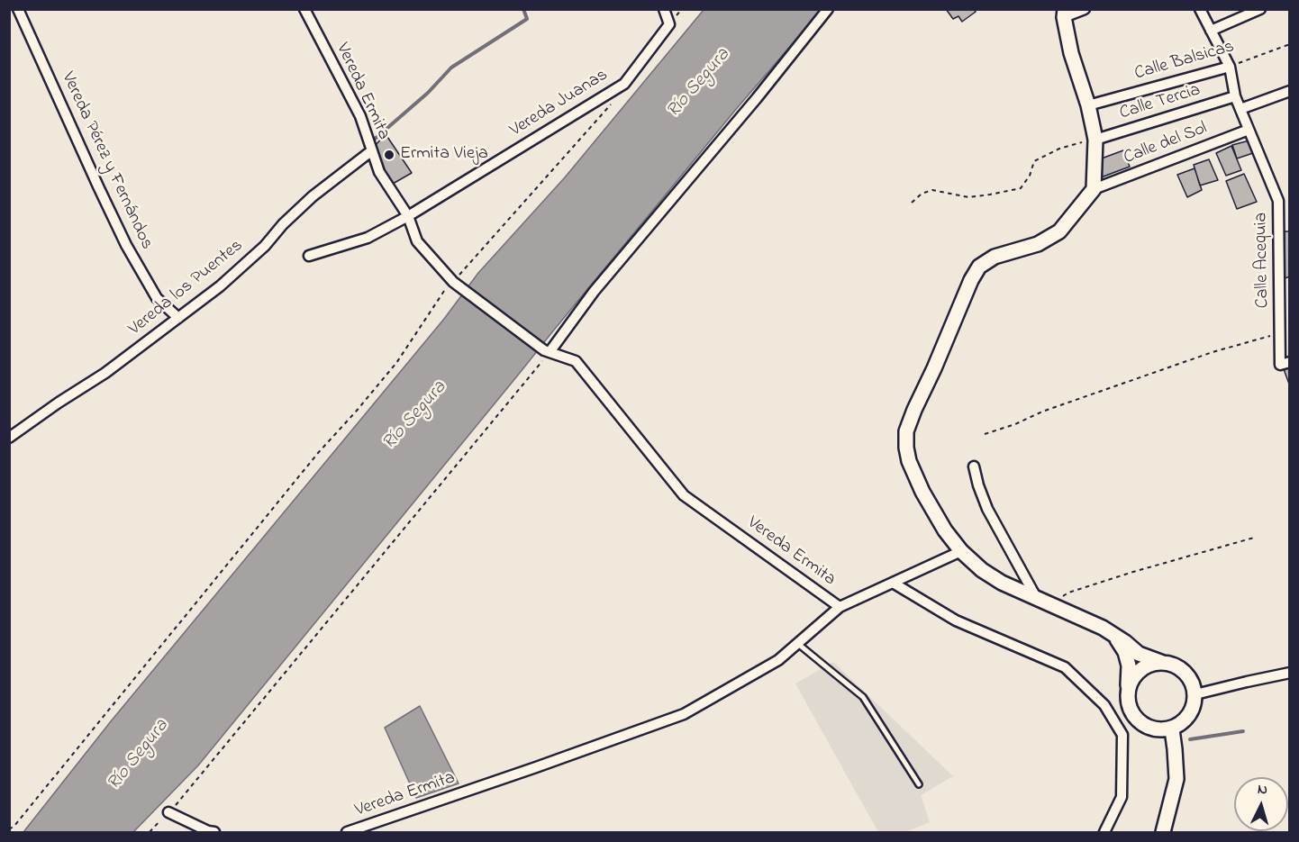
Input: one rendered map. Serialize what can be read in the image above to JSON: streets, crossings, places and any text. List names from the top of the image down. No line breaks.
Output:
{"streets":{"street":["Calle Balsicas","Vereda Ermita","Calle Tercia","Vereda Juanas","Calle del Sol","Vereda Pérez y Fernándos","Calle Acequia","Vereda los Puentes"]},"crossings":[["Calle Balsicas","Calle Acequia"],["Vereda Ermita","Vereda Juanas"],["Vereda Ermita","Vereda los Puentes"],["Calle Tercia","Calle Acequia"],["Calle del Sol","Calle Acequia"],["Vereda Pérez y Fernándos","Vereda los Puentes"]],"water":["Río Segura"],"places":["Ermita Vieja"],"north":"top"}
